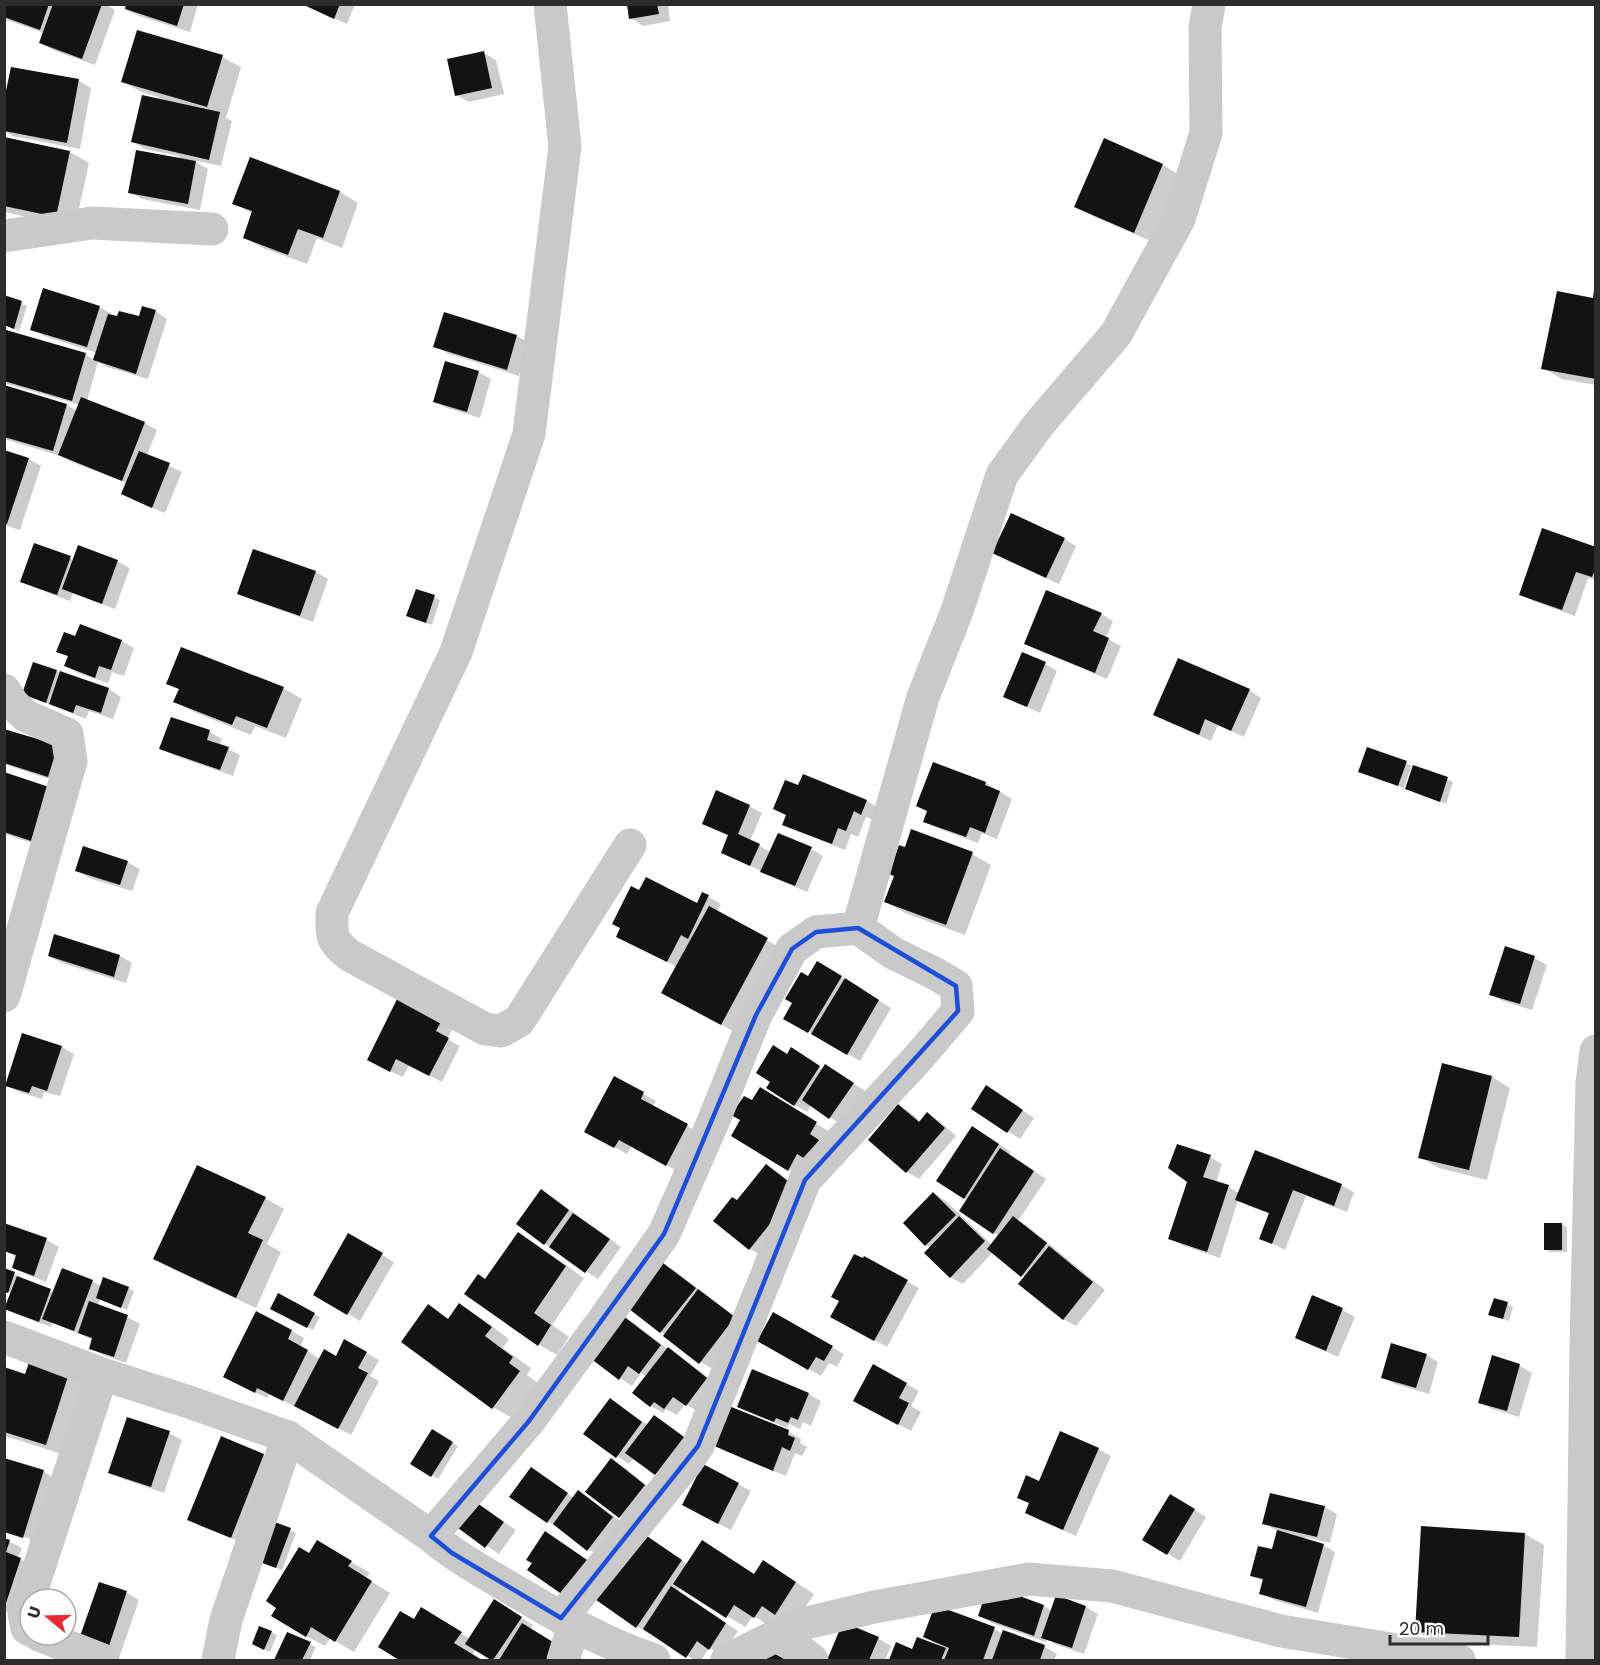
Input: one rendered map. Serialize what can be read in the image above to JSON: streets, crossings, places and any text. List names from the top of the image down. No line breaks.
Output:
{"scale_bar":"20 m","north":"left"}
